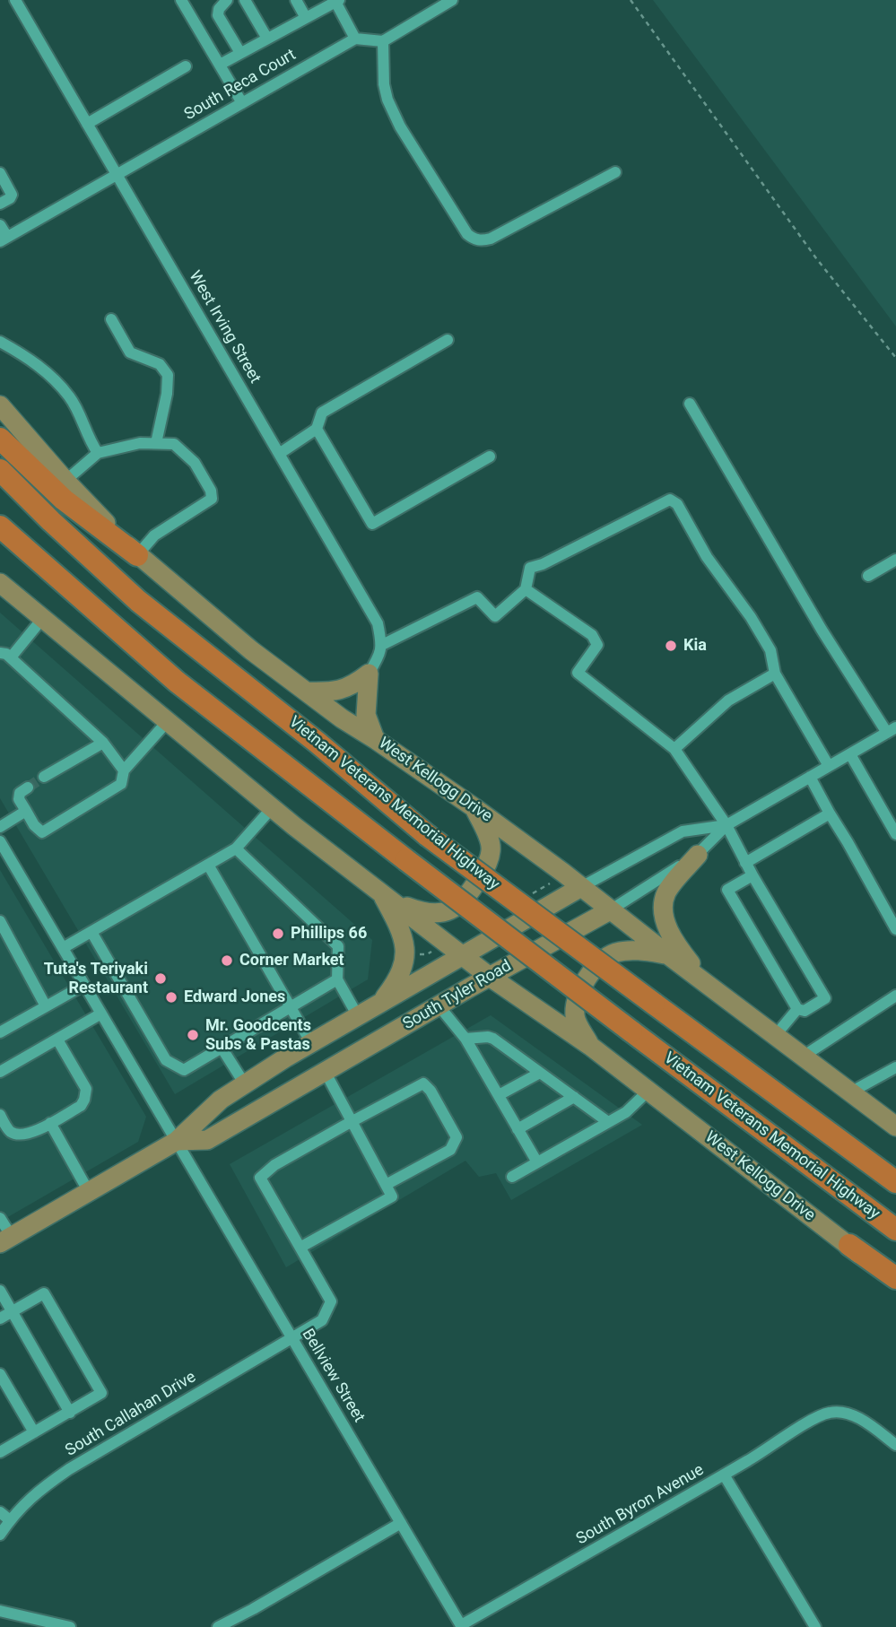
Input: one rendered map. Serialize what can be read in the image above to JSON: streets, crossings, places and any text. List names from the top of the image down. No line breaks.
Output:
{"streets":{"highway":["Vietnam Veterans Memorial Highway"],"main road":["West Kellogg Drive","South Tyler Road"],"street":["South Reca Court","West Irving Street","Bellview Street","South Callahan Drive","South Byron Avenue"]},"crossings":[["South Reca Court","West Irving Street"],["West Kellogg Drive","South Tyler Road"],["South Tyler Road","Bellview Street"],["Bellview Street","South Callahan Drive"],["Bellview Street","South Byron Avenue"]],"places":["Kia","Phillips 66","Corner Market","Tuta's Teriyaki Restaurant","Edward Jones","Mr. Goodcents Subs & Pastas"]}
